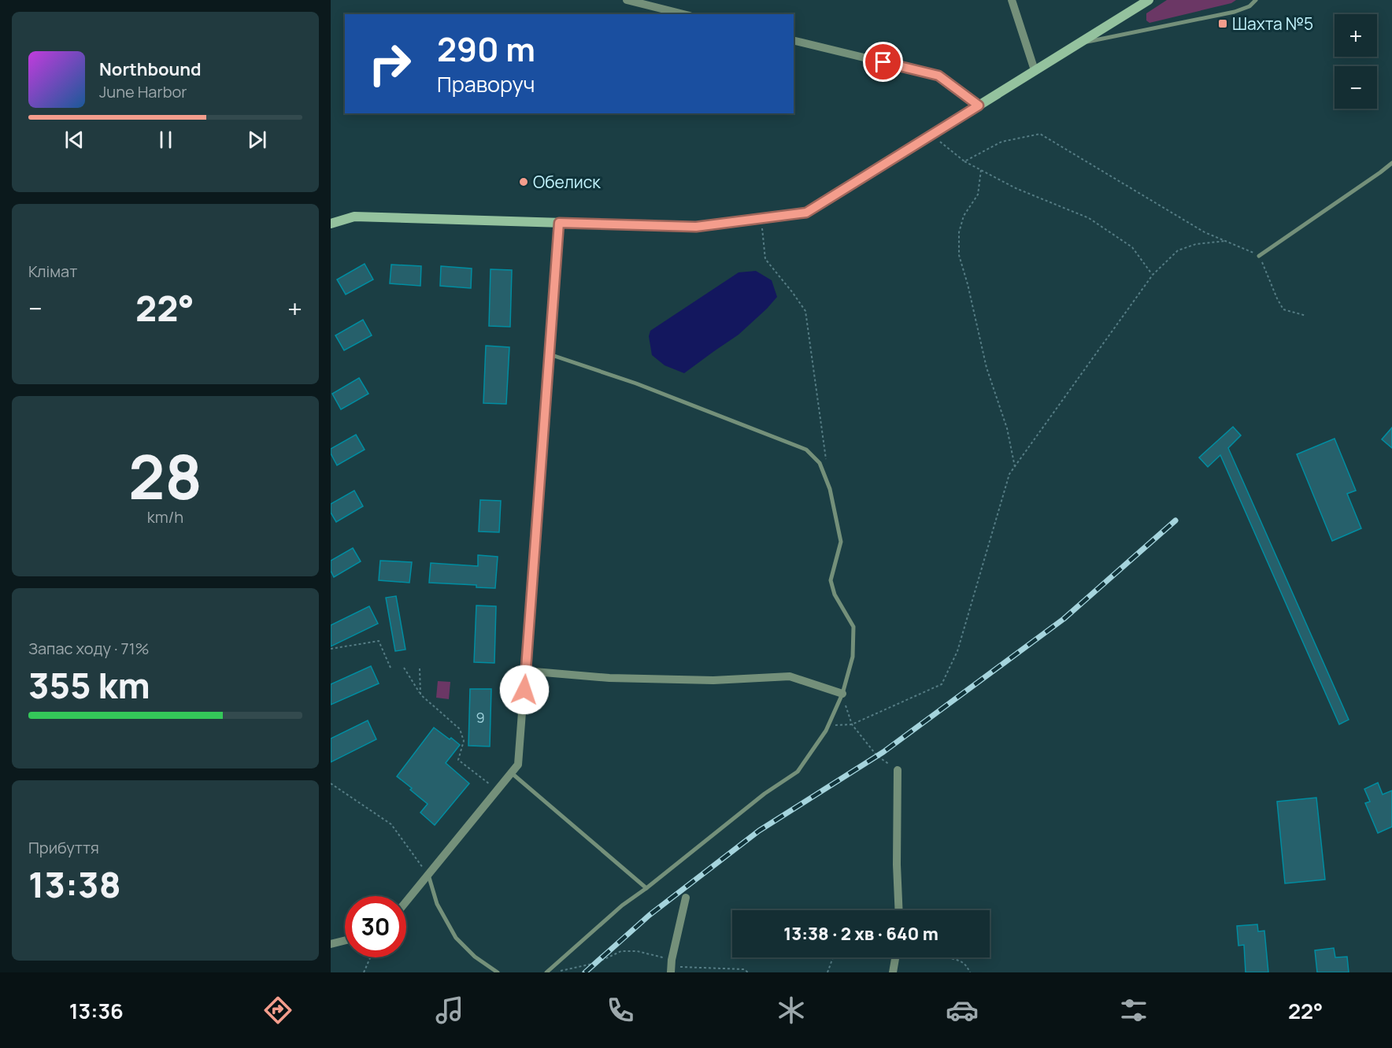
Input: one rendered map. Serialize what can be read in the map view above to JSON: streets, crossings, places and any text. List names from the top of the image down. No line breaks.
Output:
{"places":{"transit":["Шахта №5"],"other":["Обелиск"]},"house_numbers":["9"],"page":{"map_buttons":["+","−"],"turn":["290 m","Праворуч"],"song":["Northbound","June Harbor"],"tile":["Клімат",["28","km/h"],["Запас ходу · 71%","355 km"],["Прибуття","13:38"]],"heat":["−","22°","+"],"limit":"30","trip":"13:38 · 2 хв · 640 m","tabs":["13:36","22°"]}}
